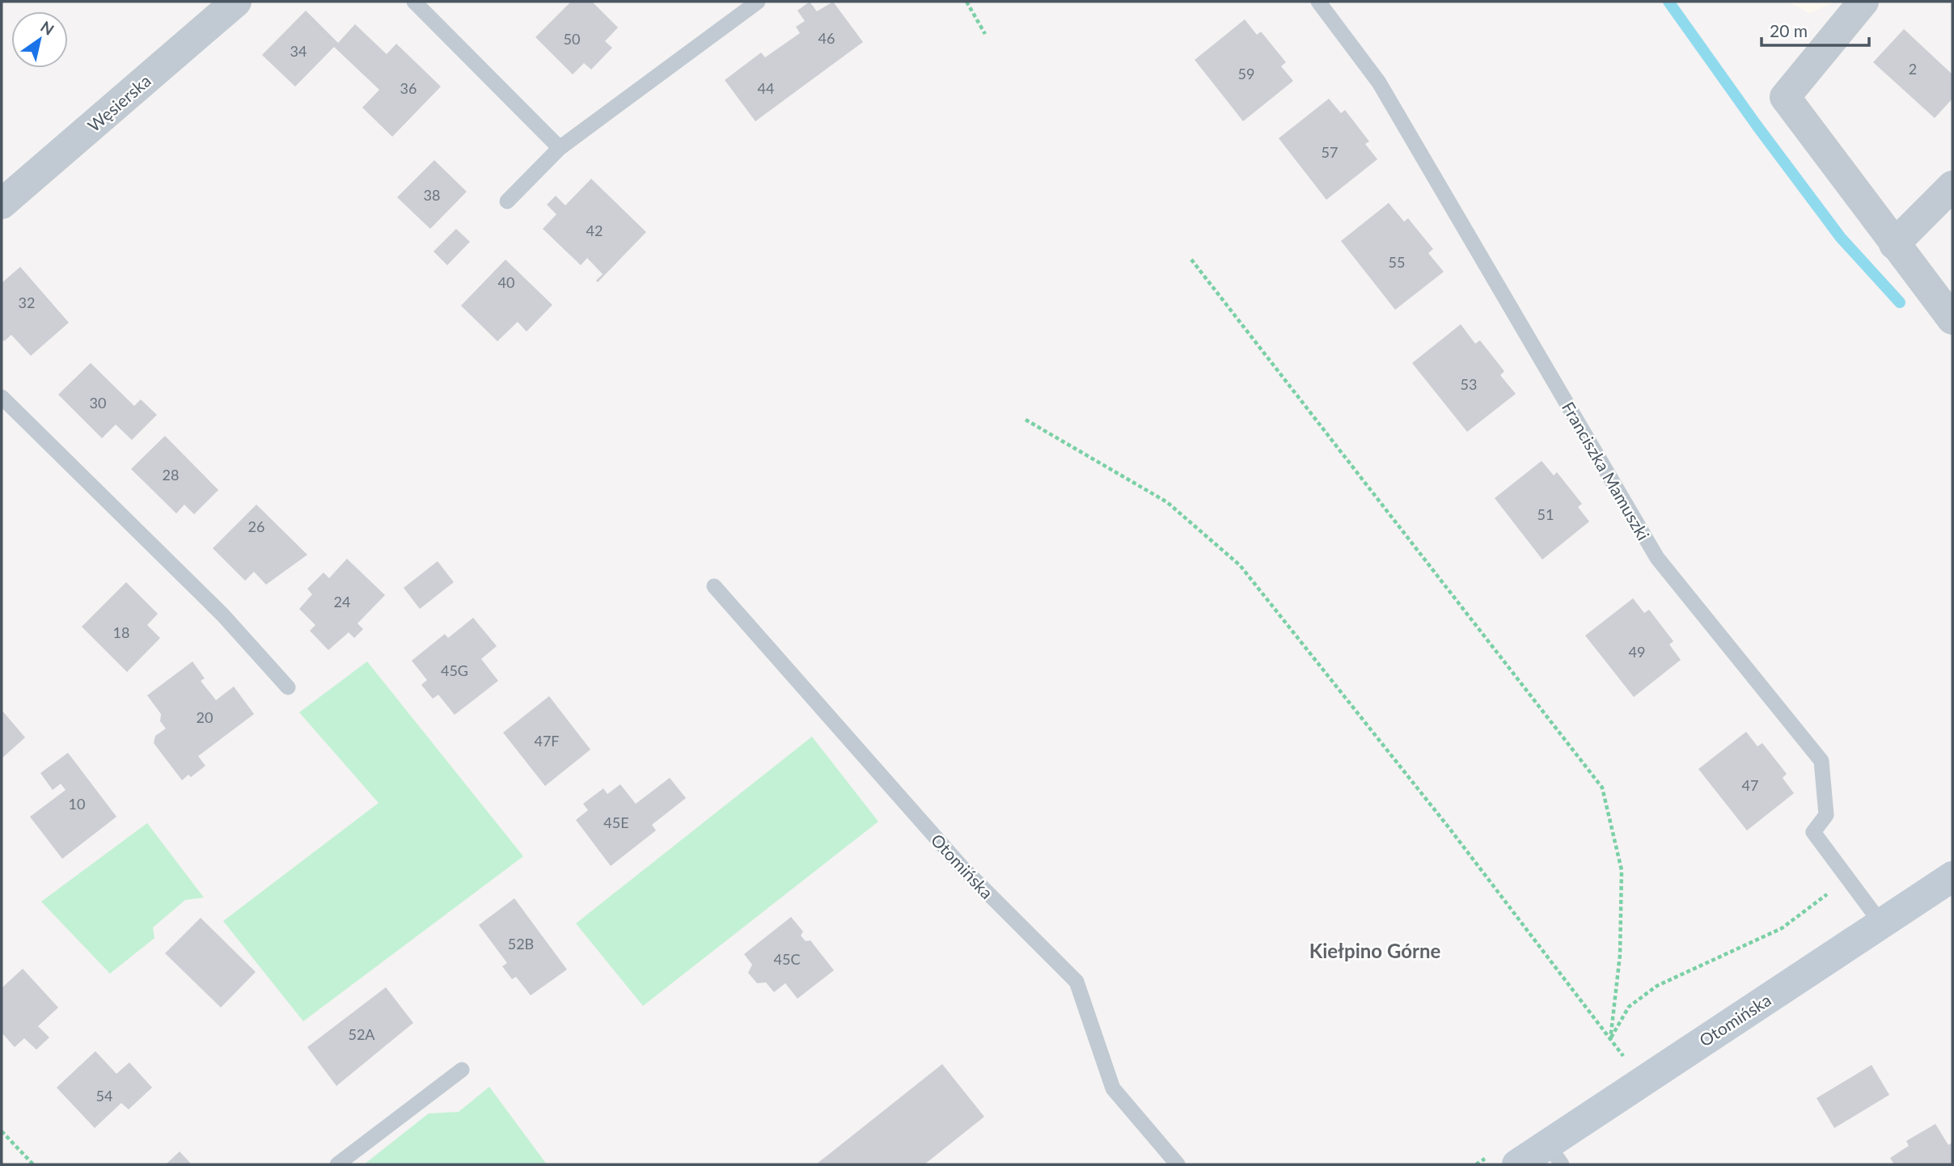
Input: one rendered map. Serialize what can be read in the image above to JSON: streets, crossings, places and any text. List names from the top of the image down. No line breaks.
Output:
{"streets":{"street":["Węsierska","Otomińska"],"lane":["Franciszka Mamuszki"]},"crossings":[["Franciszka Mamuszki","Otomińska"]],"districts":["Kiełpino Górne"],"house_numbers":["46","50","34","2","59","36","44","57","38","42","55","40","32","53","30","28","51","26","24","18","49","45G","20","47F","47","10","45E","52B","45C","52A","54"],"scale_bar":"20 m","north":"top right"}
